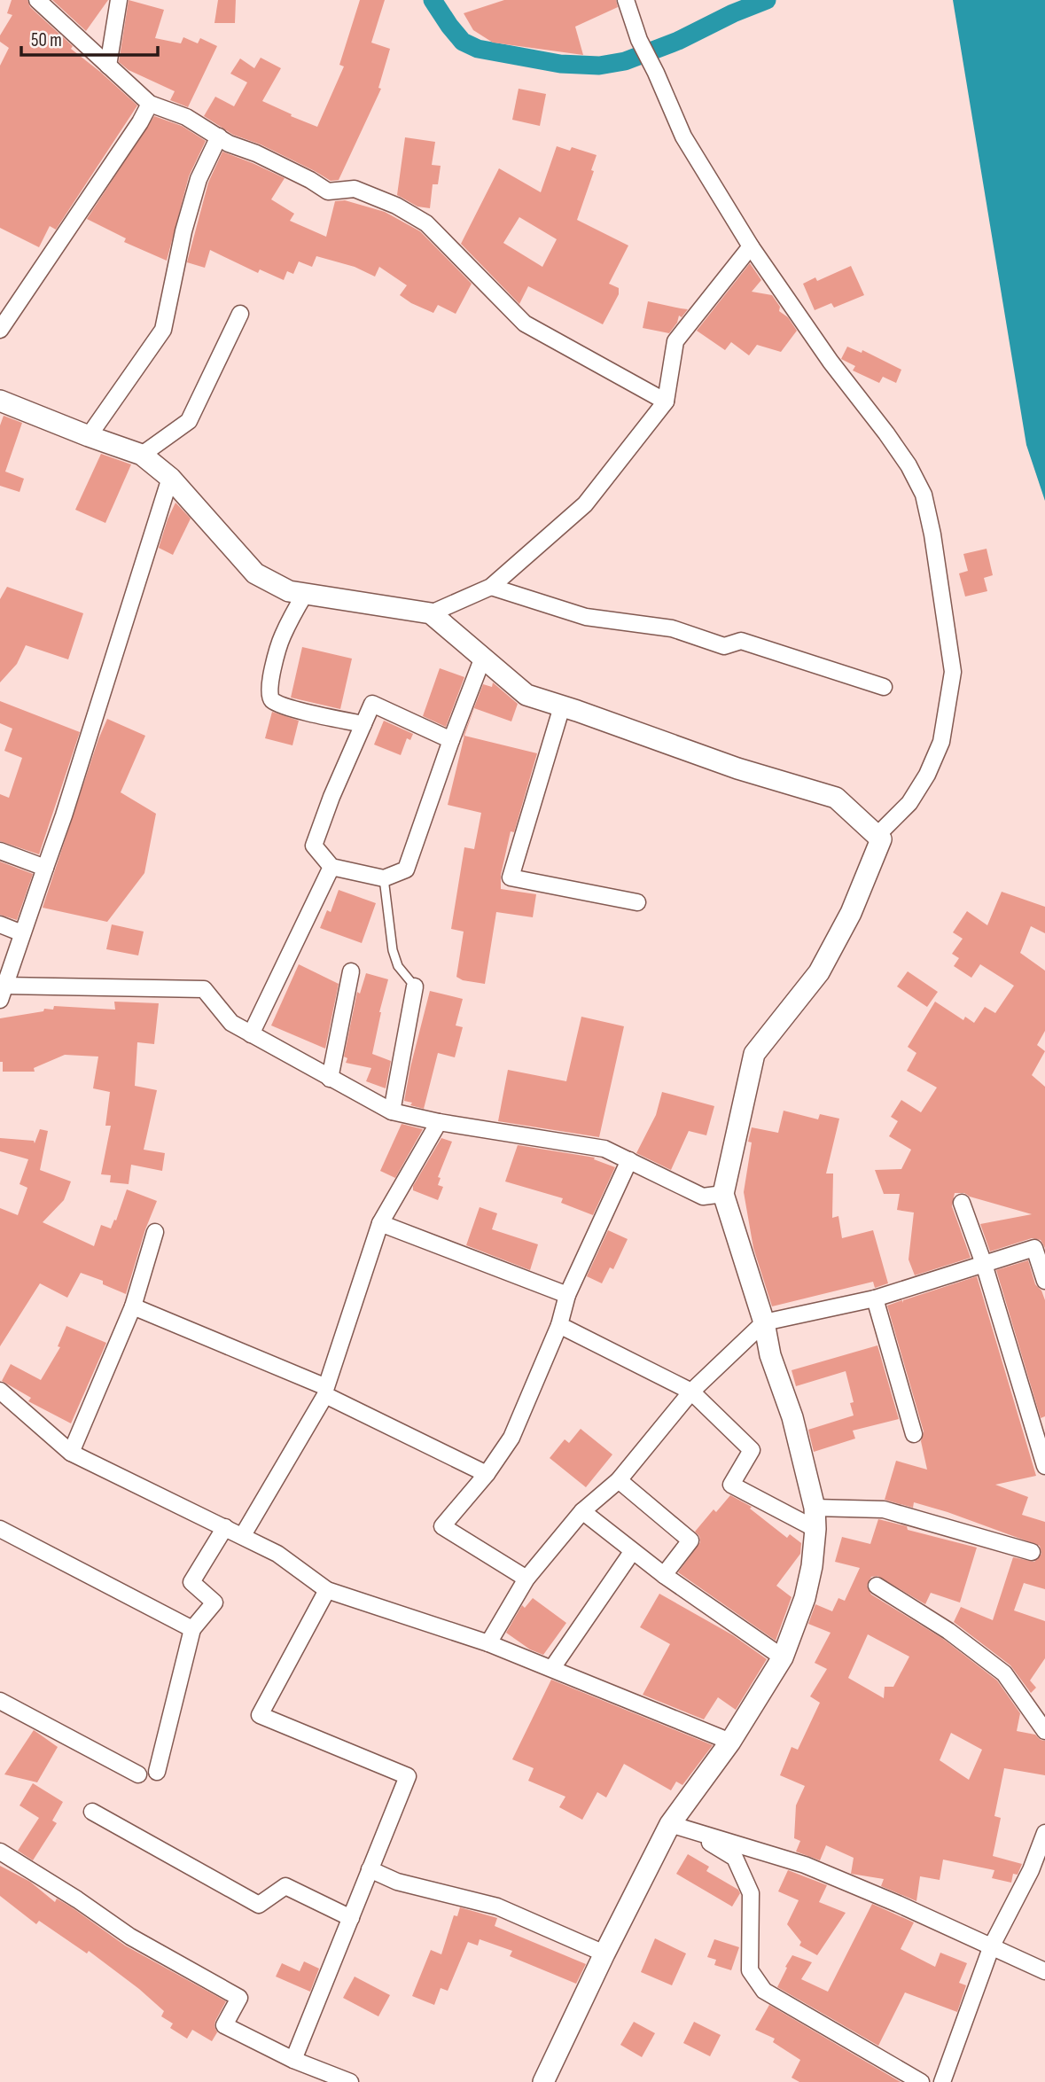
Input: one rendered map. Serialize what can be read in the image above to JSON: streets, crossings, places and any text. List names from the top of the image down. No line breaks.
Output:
{"scale_bar":"50 m"}
